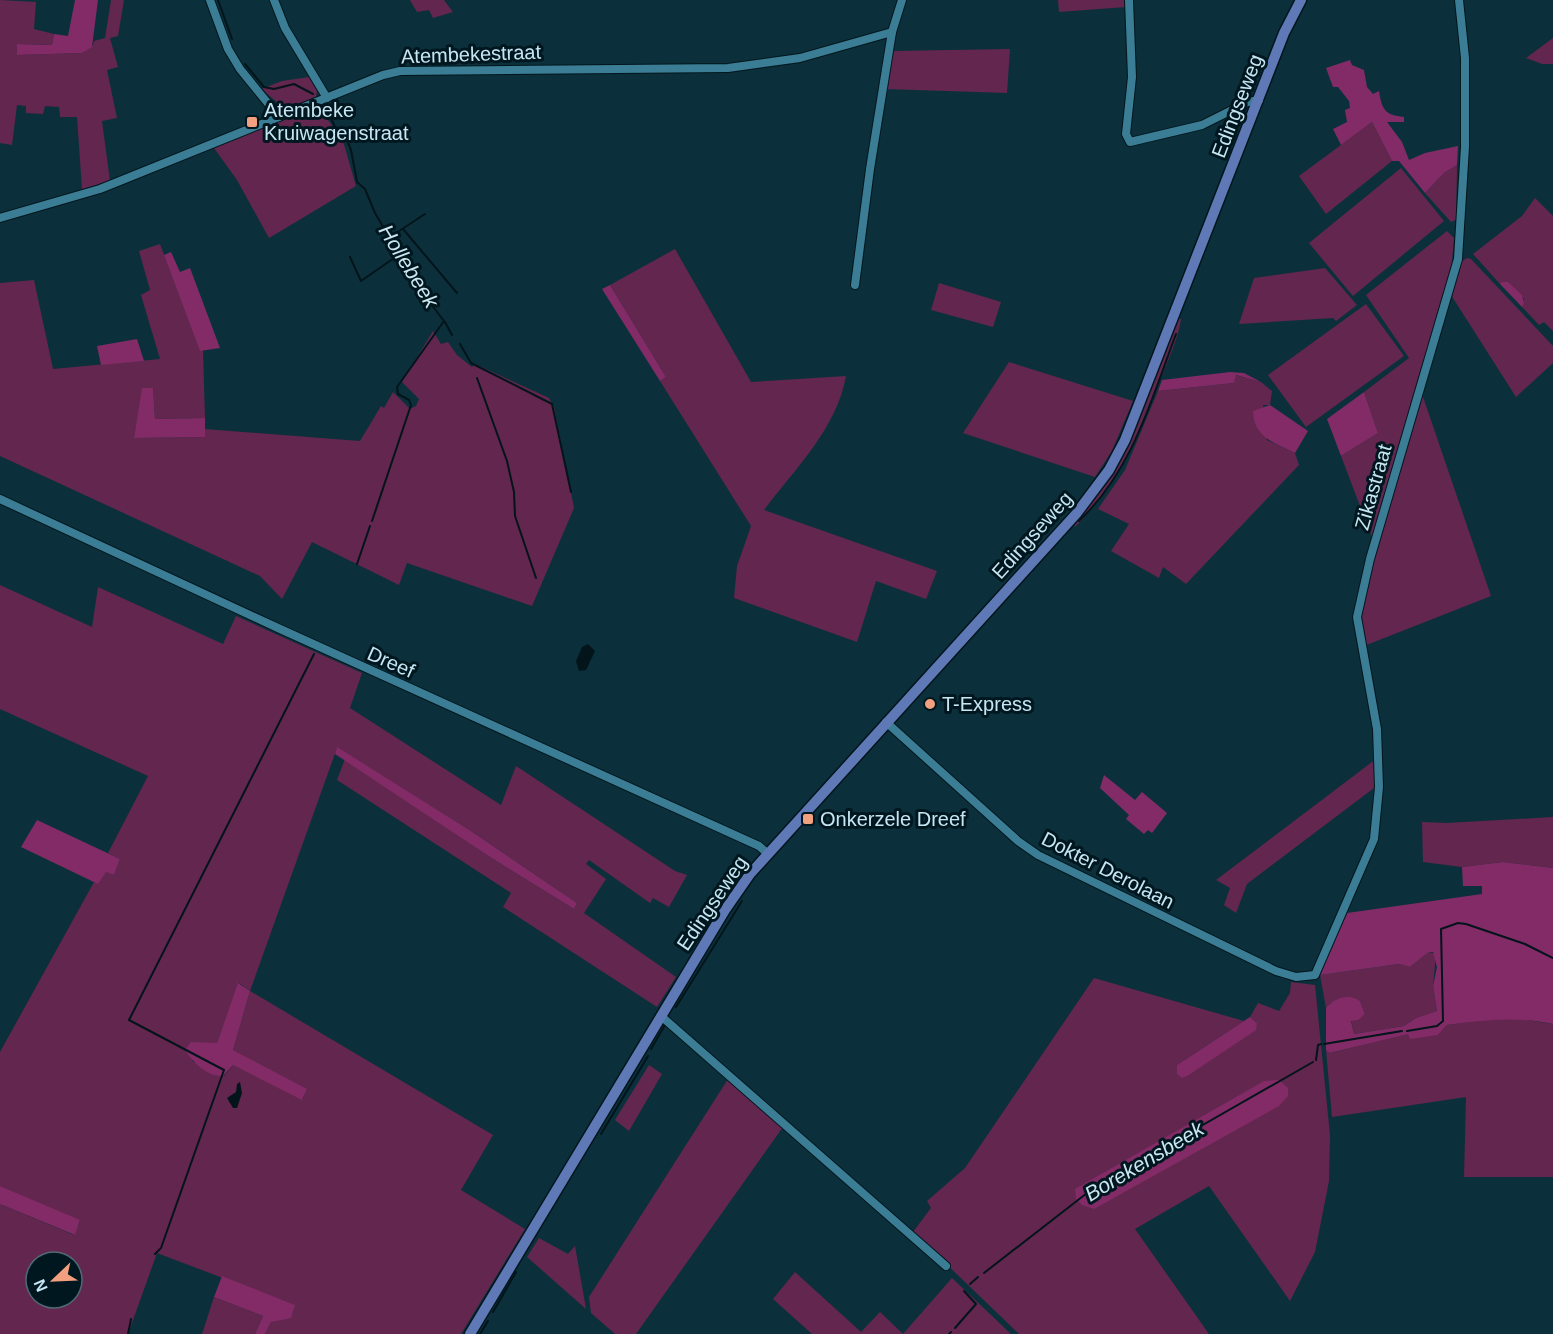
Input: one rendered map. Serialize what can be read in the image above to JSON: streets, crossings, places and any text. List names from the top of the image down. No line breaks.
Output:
{"streets":{"main road":["Edingseweg"],"street":["Atembekestraat","Zikastraat","Dreef","Dokter Derolaan"]},"crossings":[["Edingseweg","Dreef"],["Edingseweg","Dokter Derolaan"],["Zikastraat","Dokter Derolaan"]],"water":["Hollebeek","Borekensbeek"],"places":{"transit":["Atembeke Kruiwagenstraat","Onkerzele Dreef"],"other":["T-Express"]},"north":"bottom left"}
